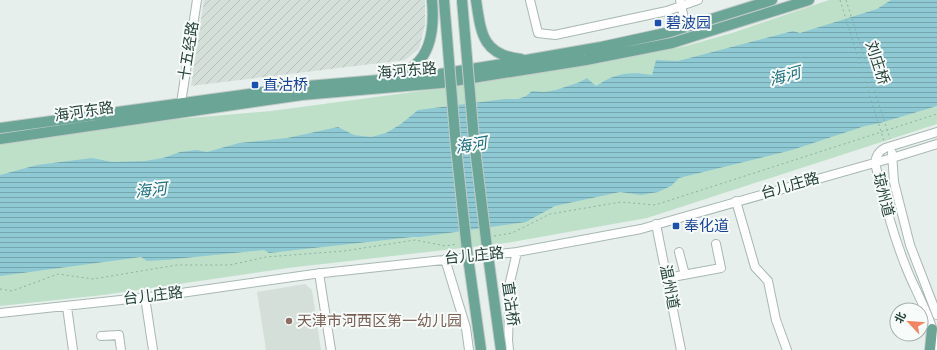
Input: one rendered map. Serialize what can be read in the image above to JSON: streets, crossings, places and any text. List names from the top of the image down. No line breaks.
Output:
{"streets":{"main road":["海河东路","直沽桥"],"street":["十五经路","台儿庄路","琼州道","温州道"],"path":["刘庄桥"]},"crossings":[["十五经路","海河东路"],["刘庄桥","琼州道"],["台儿庄路","琼州道"],["台儿庄路","温州道"]],"water":["海河"],"places":{"transit":["碧波园","直沽桥","奉化道"],"other":["天津市河西区第一幼儿园"]},"north":"top left"}
